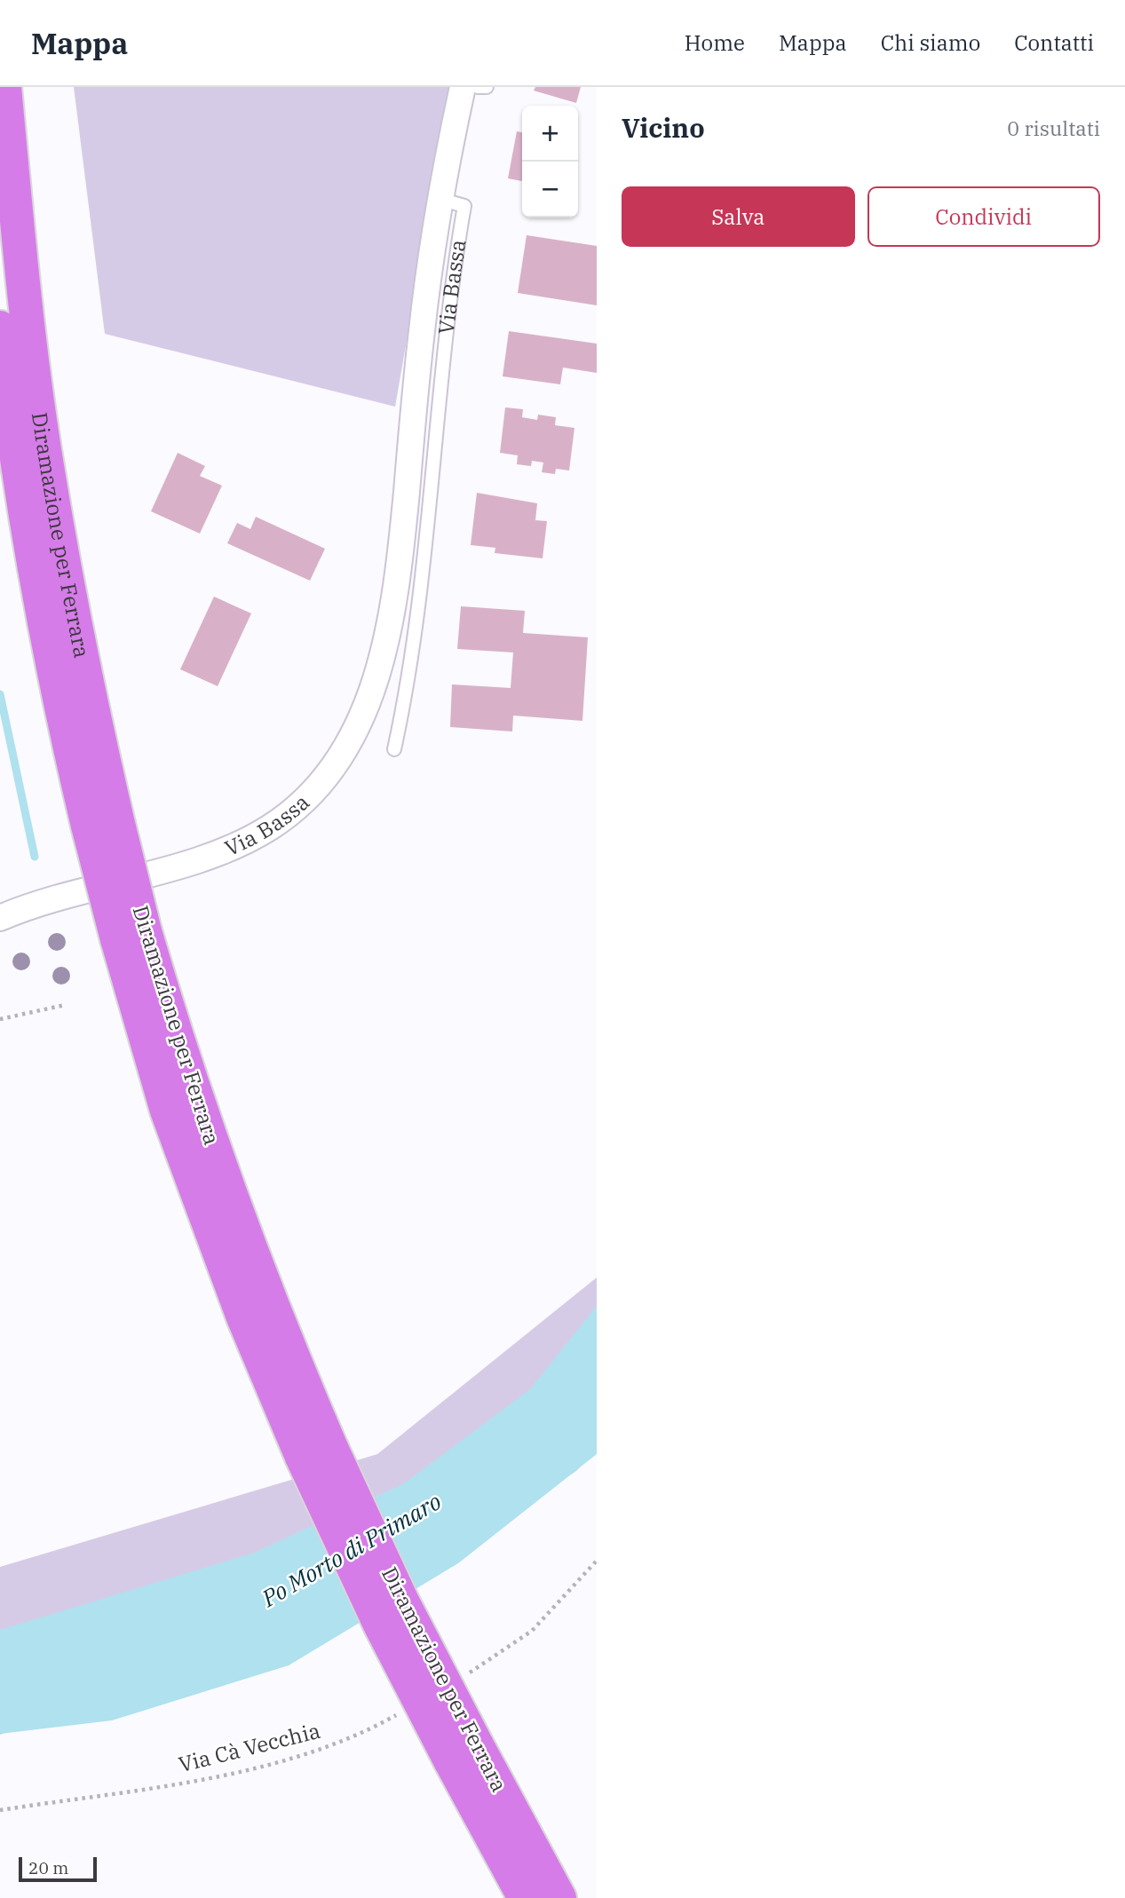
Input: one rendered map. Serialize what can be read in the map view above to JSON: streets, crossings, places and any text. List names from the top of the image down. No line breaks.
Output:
{"streets":{"highway":["Diramazione per Ferrara"],"street":["Via Bassa"],"path":["Via Cà Vecchia"]},"water":["Po Morto di Primaro"],"scale_bar":"20 m","page":{"header":"Mappa","nav":["Home","Mappa","Chi siamo","Contatti"],"heading":["Vicino","0 risultati"],"map_buttons":["+","−"],"buttons":["Salva","Condividi"],"scale":"20 m"}}
